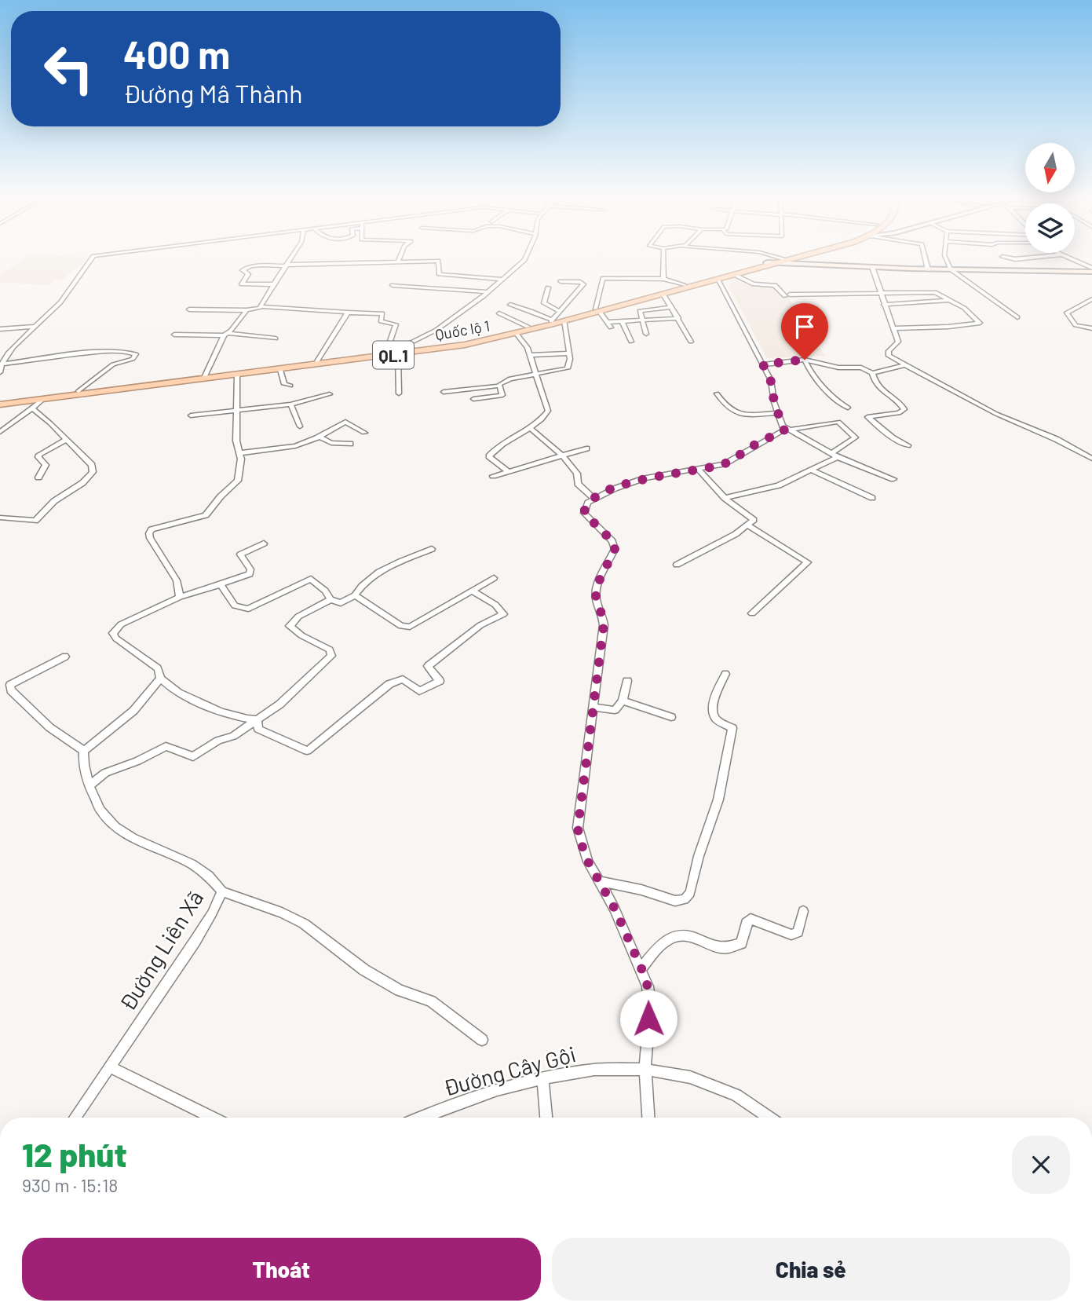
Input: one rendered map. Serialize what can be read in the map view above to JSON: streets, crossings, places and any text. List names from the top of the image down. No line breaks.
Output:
{"streets":{"highway":["Quốc lộ 1","QL.1"],"street":["Đường Liên Xã","Đường Cây Gội"]},"north":"bottom","page":{"turn":["400 m","Đường Mâ Thành"],"heading":["12 phút","930 m · 15:18"],"buttons":["Thoát","Chia sẻ"]}}
